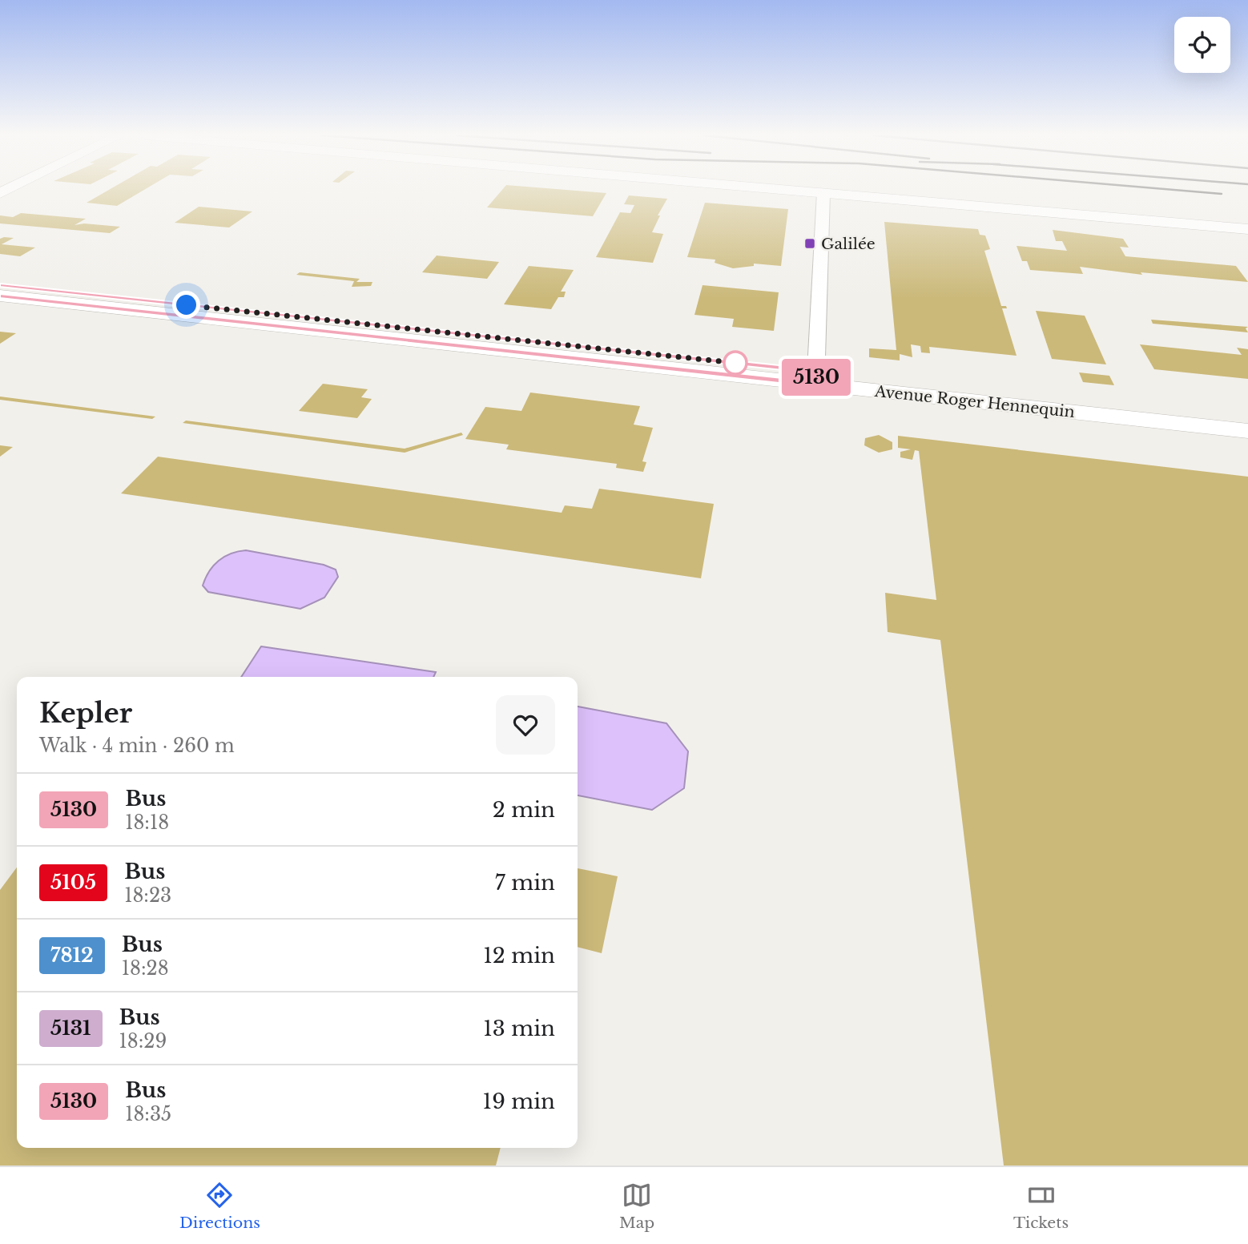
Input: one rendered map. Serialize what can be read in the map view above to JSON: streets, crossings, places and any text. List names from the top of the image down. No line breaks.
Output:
{"streets":{"street":["Avenue Roger Hennequin"]},"places":{"transit":["Galilée"]},"lines":["bus line 5130"],"page":{"on_map":"5130","heading":["Kepler","Walk · 4 min · 260 m"],"list":[{"mark":"5130","name":"Bus","note":"18:18","value":"2 min"},{"mark":"5105","name":"Bus","note":"18:23","value":"7 min"},{"mark":"7812","name":"Bus","note":"18:28","value":"12 min"},{"mark":"5131","name":"Bus","note":"18:29","value":"13 min"},{"mark":"5130","name":"Bus","note":"18:35","value":"19 min"}],"tabs":["Directions","Map","Tickets"]}}
